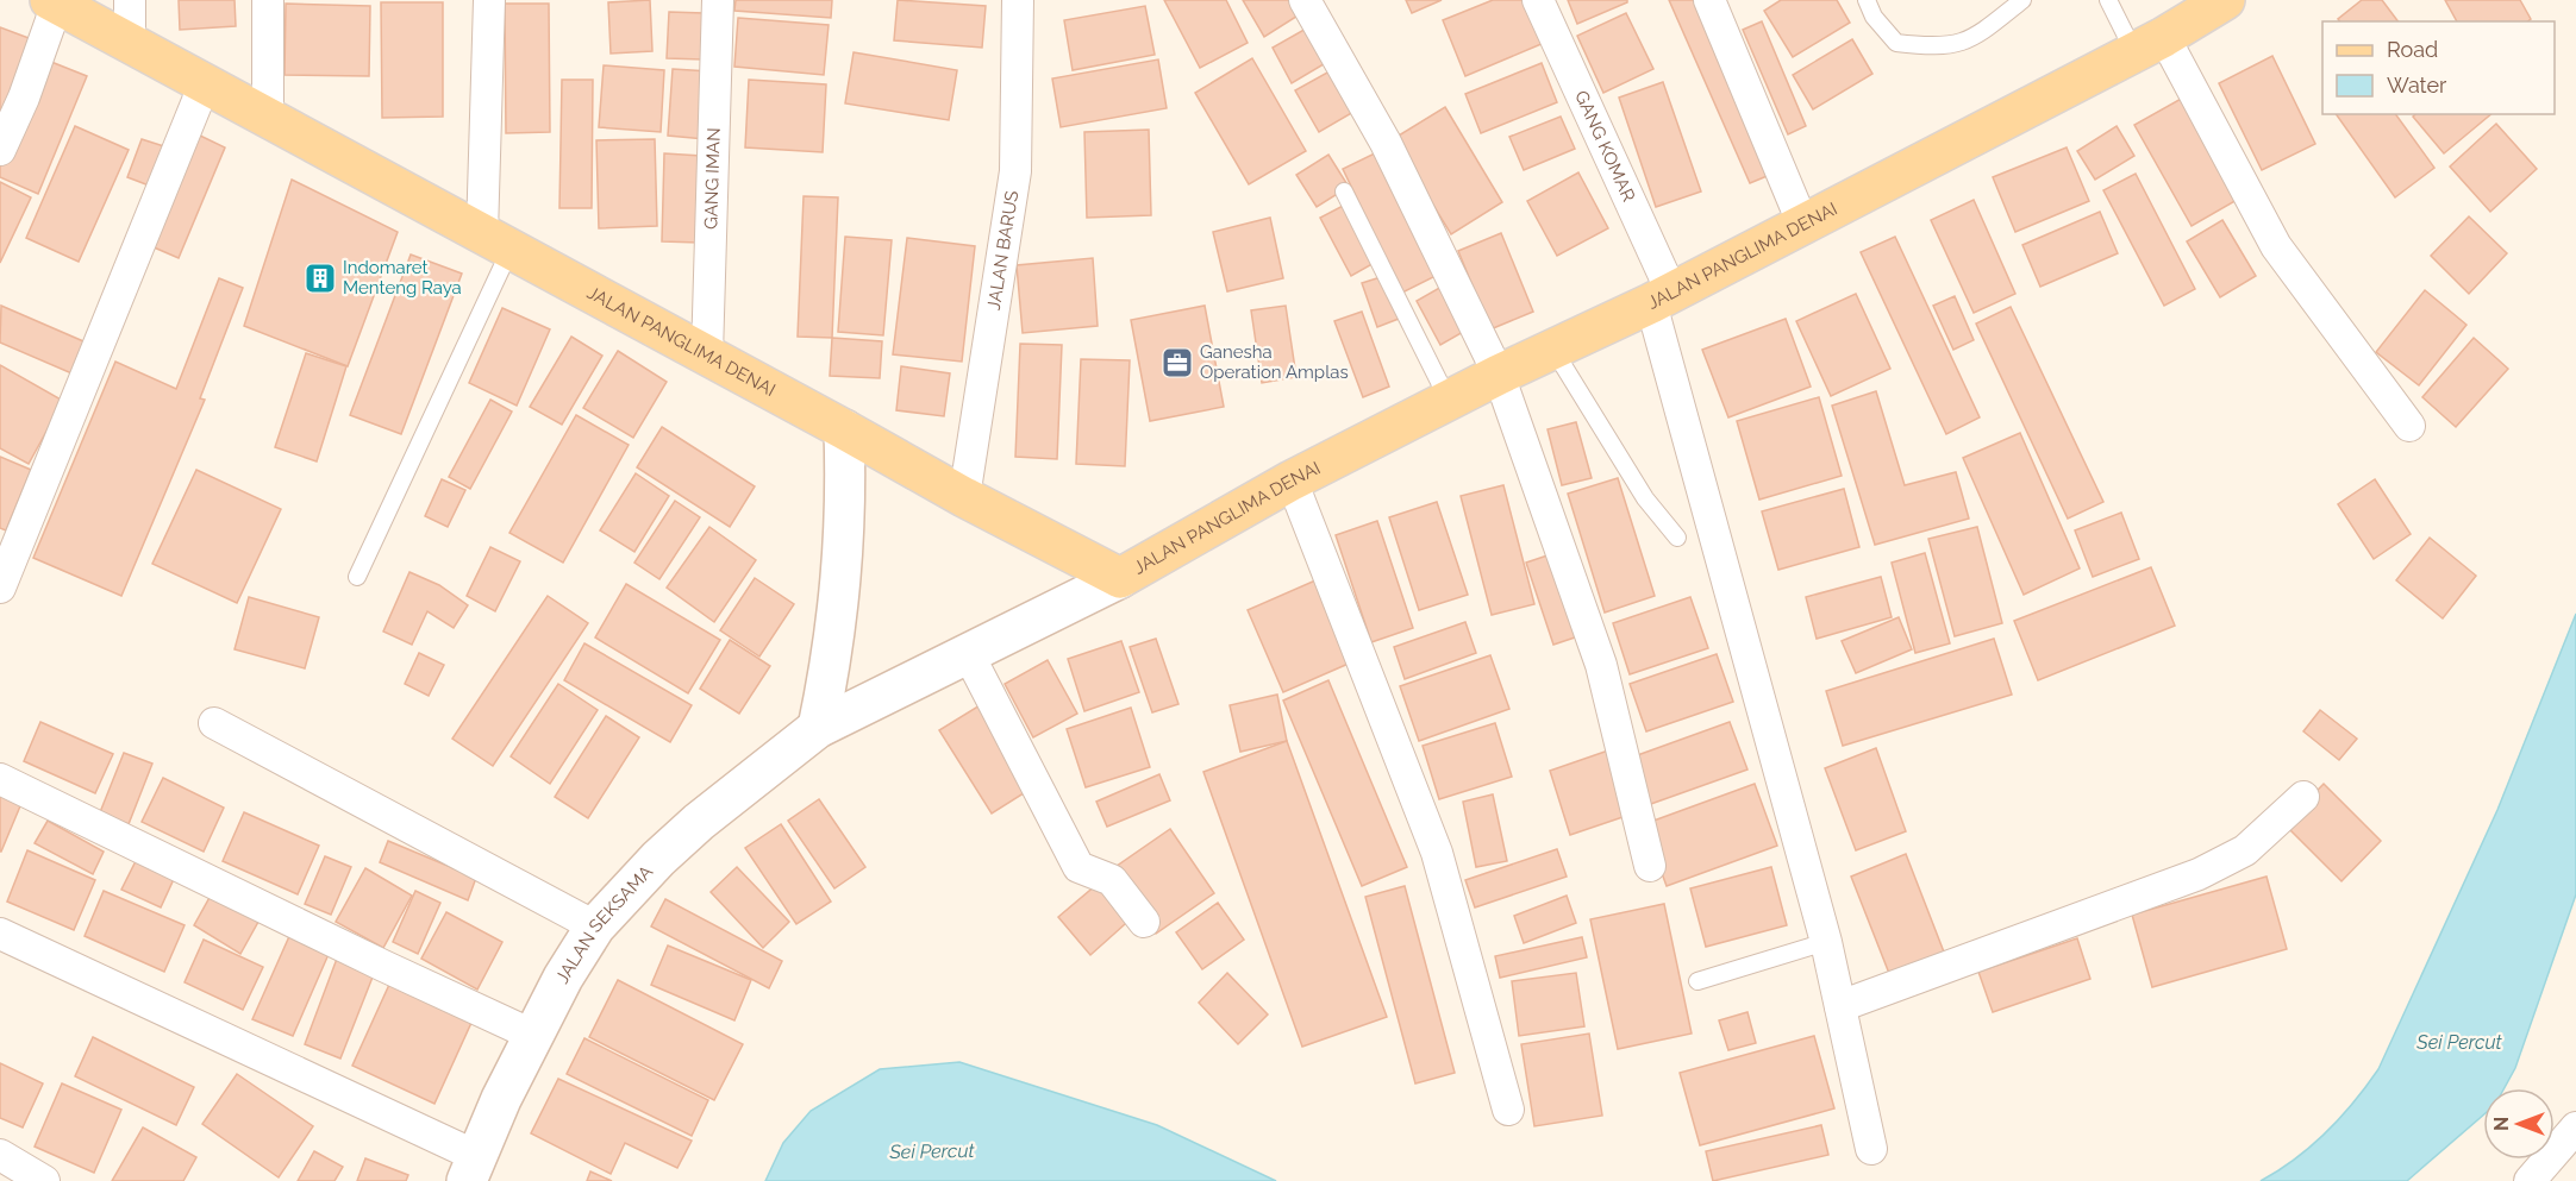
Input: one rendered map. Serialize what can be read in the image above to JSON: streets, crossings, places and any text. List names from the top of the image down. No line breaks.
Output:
{"streets":{"main road":["JALAN PANGLIMA DENAI","JALAN SEKSAMA"],"street":["GANG KOMAR","GANG IMAN","JALAN BARUS"]},"crossings":[["GANG KOMAR","JALAN PANGLIMA DENAI"],["GANG IMAN","JALAN PANGLIMA DENAI"],["JALAN BARUS","JALAN PANGLIMA DENAI"],["JALAN PANGLIMA DENAI","JALAN SEKSAMA"]],"water":["Sei Percut"],"places":{"building":["Indomaret Menteng Raya"],"office":["Ganesha Operation Amplas"]},"legend":["Road","Water"],"north":"left"}
